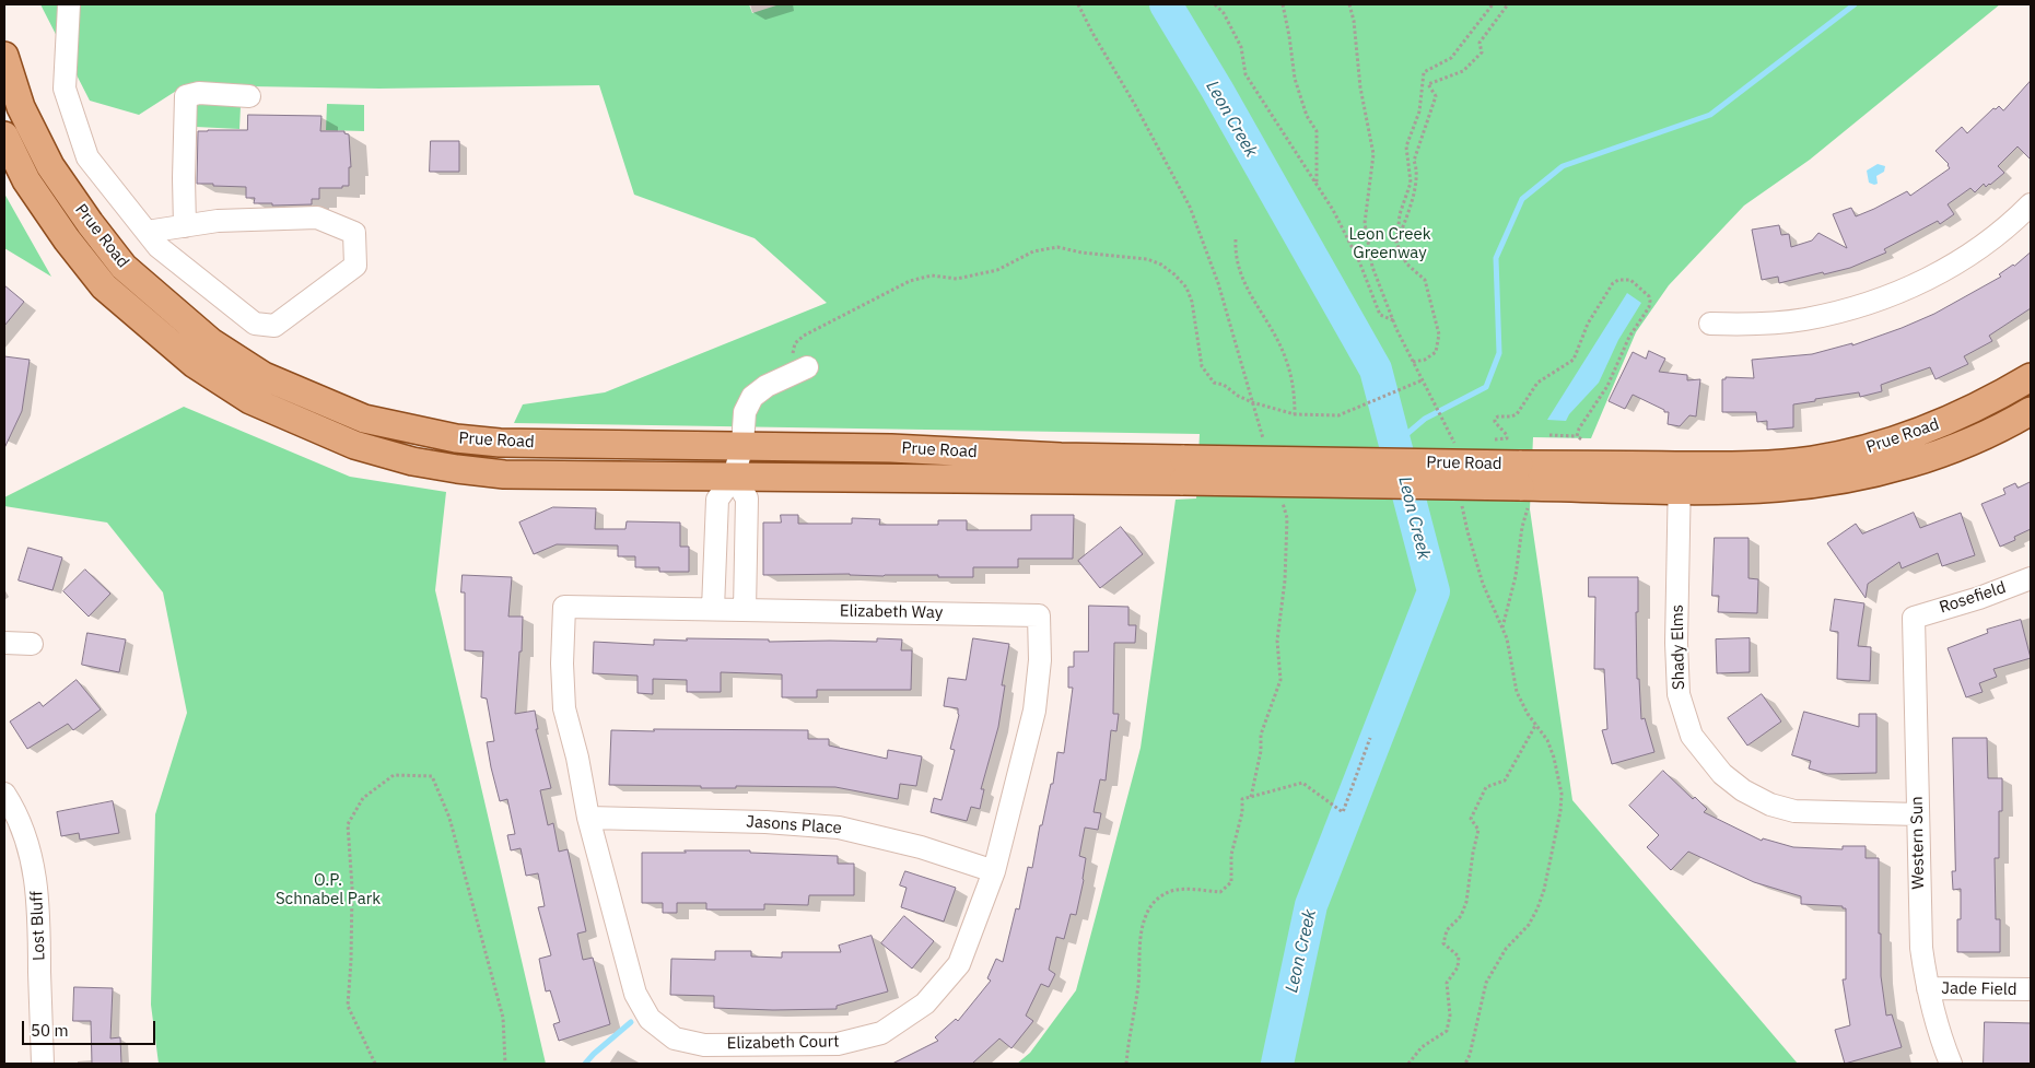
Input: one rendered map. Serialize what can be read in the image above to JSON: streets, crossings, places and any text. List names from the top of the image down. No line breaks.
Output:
{"streets":{"main road":["Prue Road"],"street":["Rosefield","Elizabeth Way","Shady Elms","Jasons Place","Western Sun","Lost Bluff","Jade Field","Elizabeth Court"]},"crossings":[["Prue Road","Shady Elms"],["Rosefield","Western Sun"],["Elizabeth Way","Elizabeth Court"],["Shady Elms","Western Sun"],["Jasons Place","Elizabeth Court"],["Western Sun","Jade Field"]],"water":["Leon Creek"],"parks":["Leon Creek Greenway","O.P. Schnabel Park"],"scale_bar":"50 m"}
